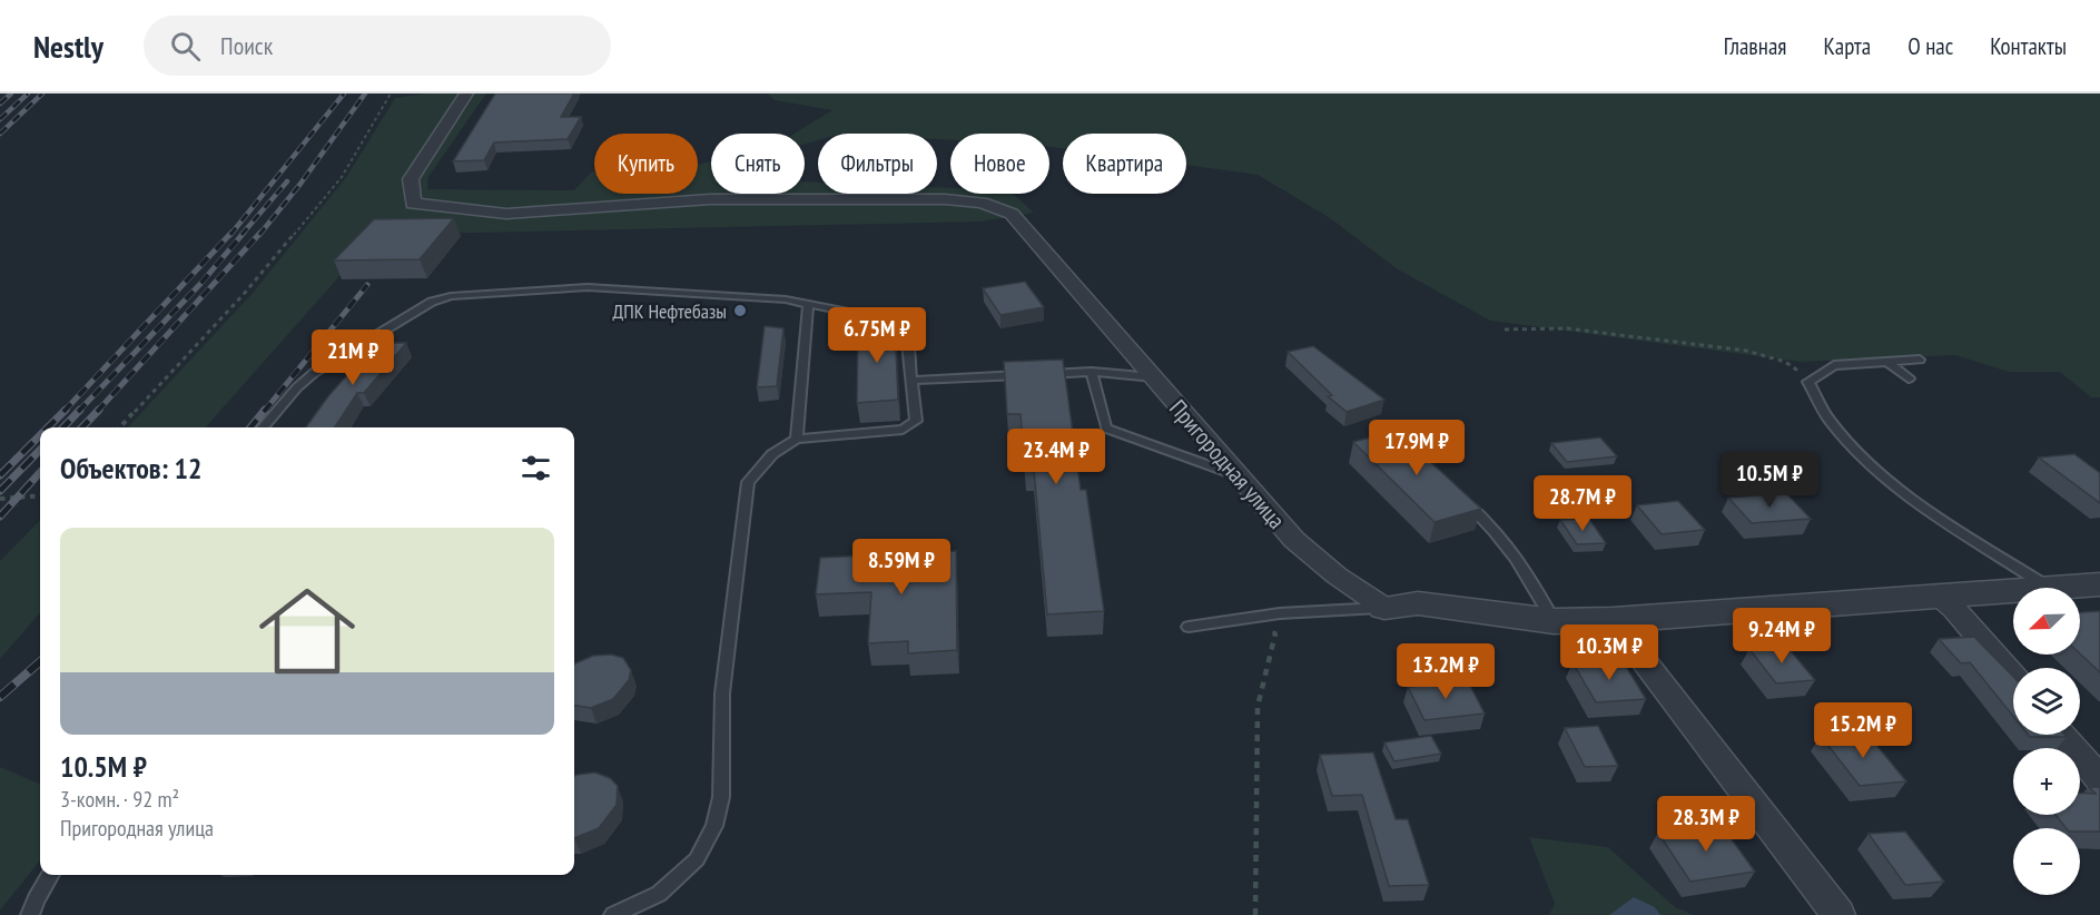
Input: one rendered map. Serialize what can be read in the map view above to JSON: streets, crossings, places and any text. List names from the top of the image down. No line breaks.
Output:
{"streets":{"street":["Пригородная улица"]},"places":["ДПК Нефтебазы"],"north":"bottom left","page":{"header":"Nestly","search":"Поиск","nav":["Главная","Карта","О нас","Контакты"],"chip":["Купить","Снять","Фильтры","Новое","Квартира"],"price":["6.75M ₽","21M ₽","17.9M ₽","23.4M ₽","10.5M ₽","28.7M ₽","8.59M ₽","9.24M ₽","10.3M ₽","13.2M ₽","15.2M ₽","28.3M ₽"],"heading":"Объектов: 12","list":[{"name":"10.5M ₽","note":"3-комн. · 92 m² · Пригородная улица"}],"map_buttons":["+","−"]}}
